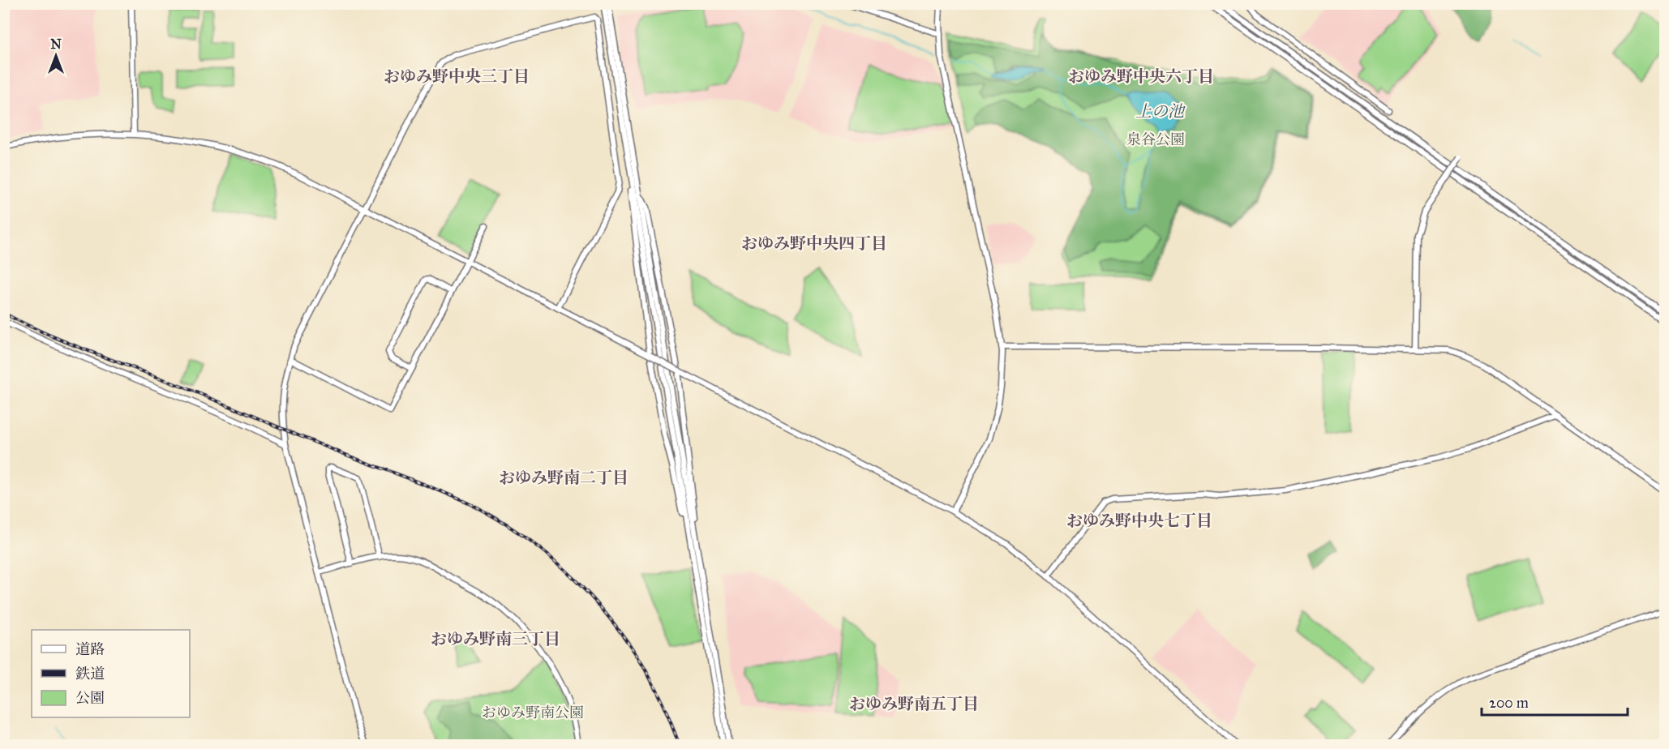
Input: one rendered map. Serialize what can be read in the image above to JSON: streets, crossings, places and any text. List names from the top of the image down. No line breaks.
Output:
{"districts":["おゆみ野中央三丁目","おゆみ野中央六丁目","おゆみ野中央四丁目","おゆみ野南二丁目","おゆみ野中央七丁目","おゆみ野南三丁目","おゆみ野南五丁目"],"water":["上の池"],"parks":["泉谷公園","おゆみ野南公園"],"legend":["道路","鉄道","公園"],"scale_bar":"200 m","north":"top"}
